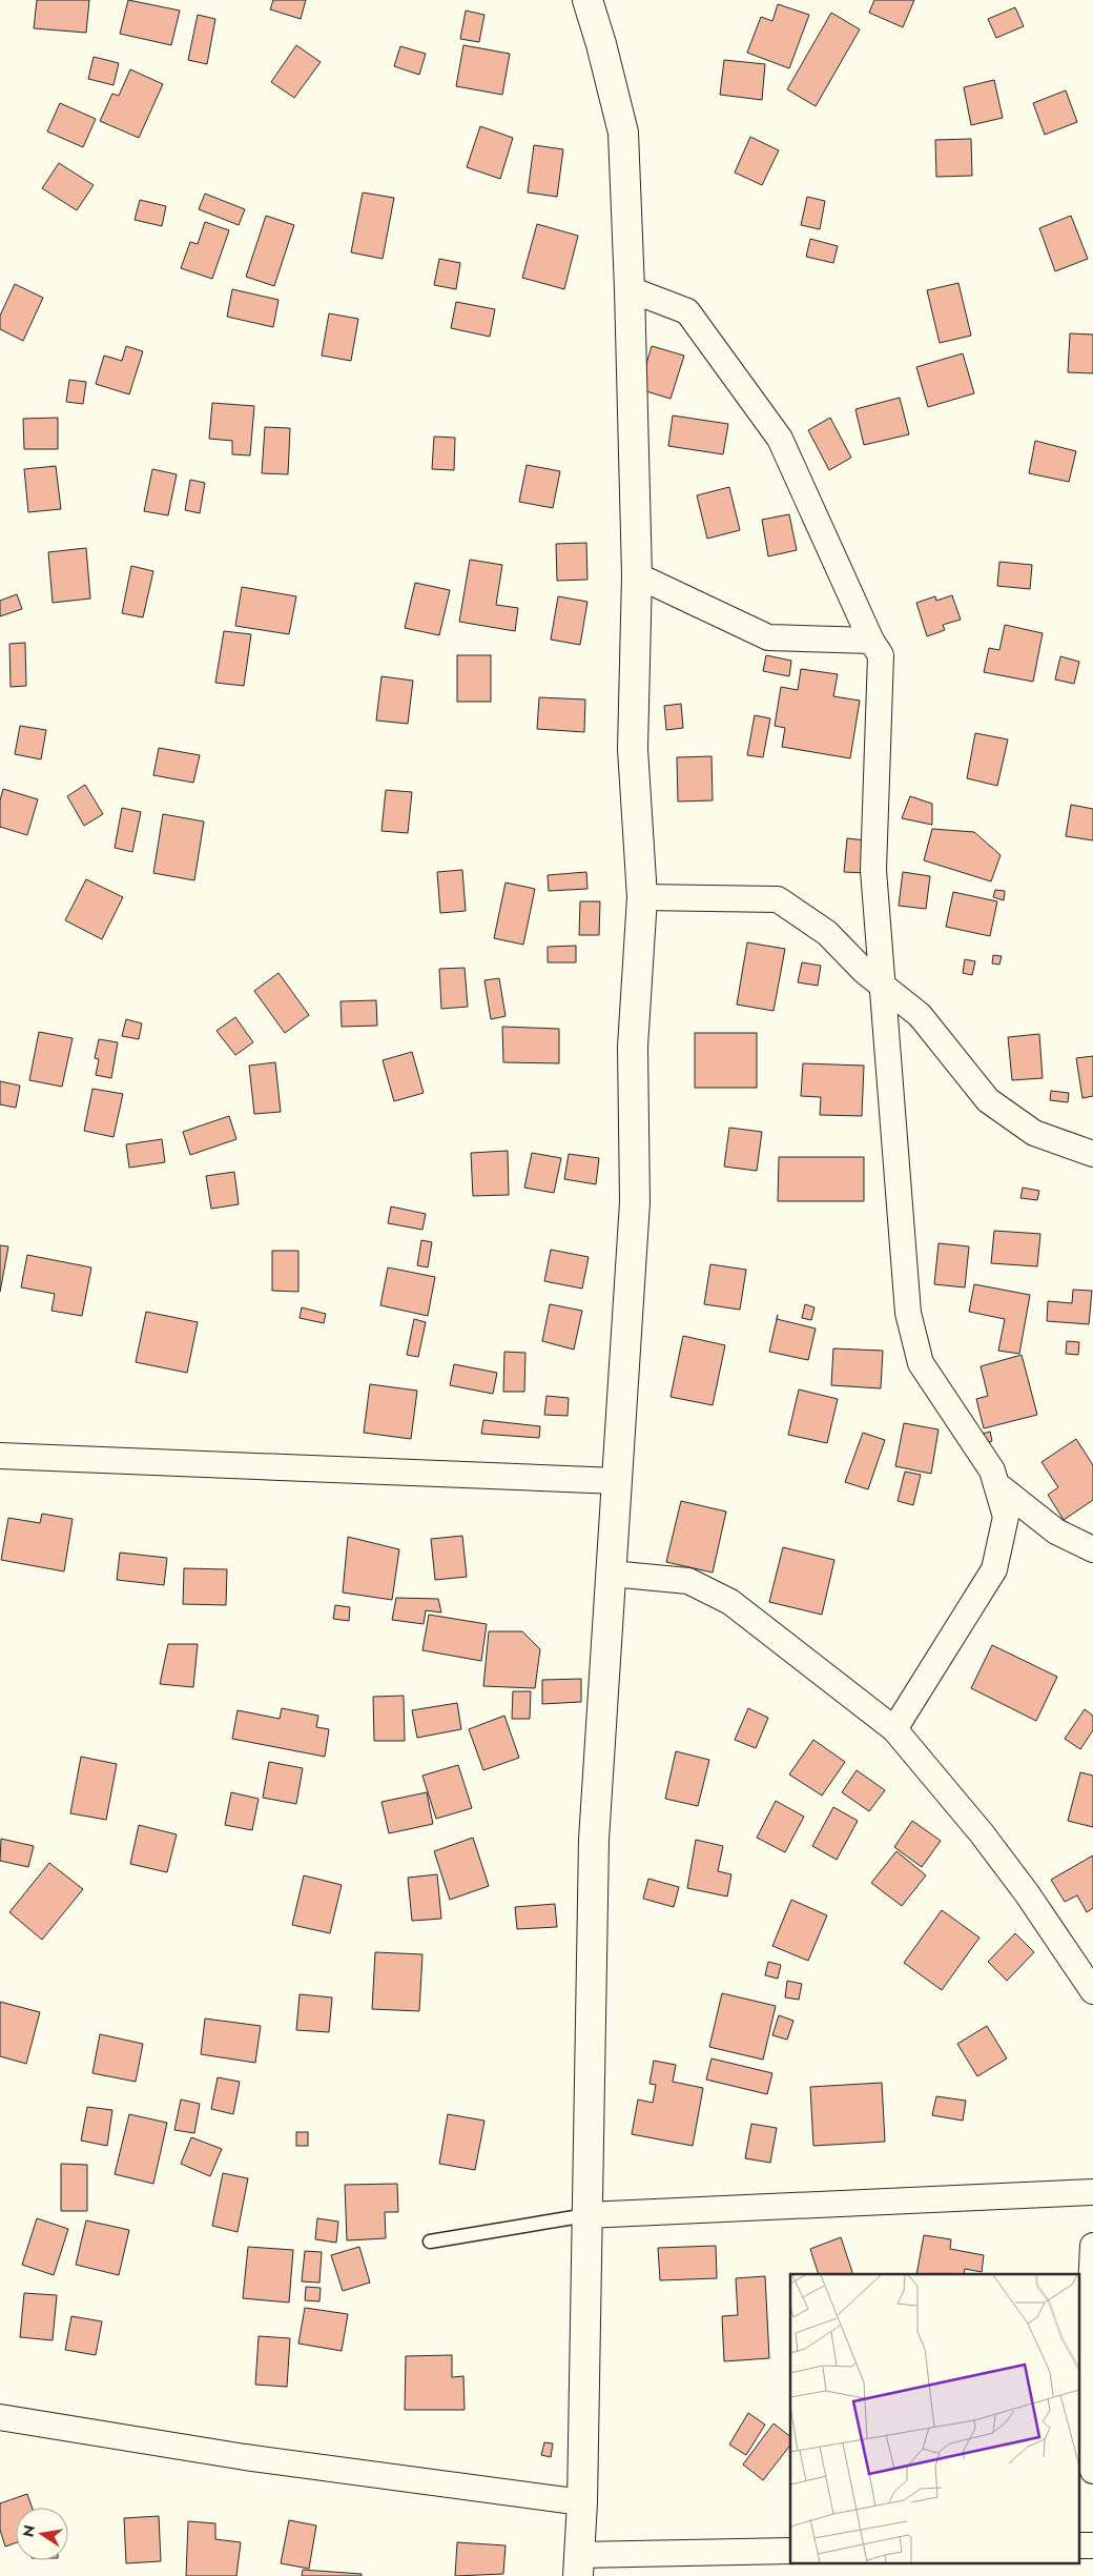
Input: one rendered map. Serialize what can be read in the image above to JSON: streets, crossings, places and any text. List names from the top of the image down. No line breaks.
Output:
{"north":"left"}
